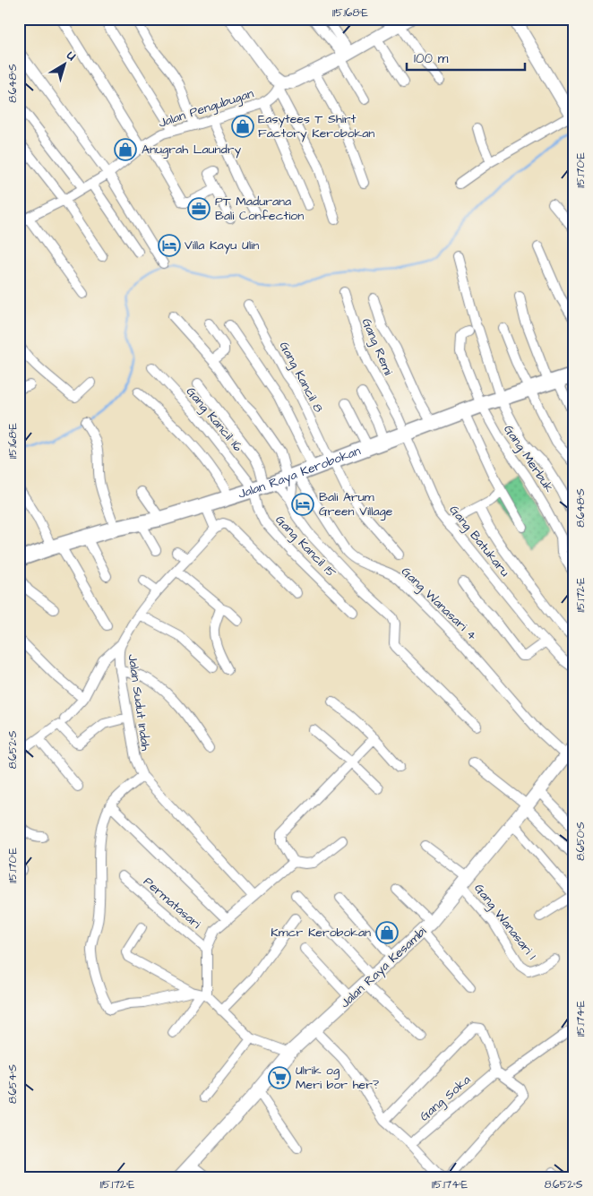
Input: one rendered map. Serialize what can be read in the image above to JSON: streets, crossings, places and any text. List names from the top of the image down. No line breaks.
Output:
{"streets":{"main road":["Jalan Raya Kerobokan"],"street":["Jalan Pengubugan","Gang Remi","Gang Kancil 8","Gang Kancil 16","Gang Merbuk","Gang Batukaru","Gang Kancil 15","Gang Wanasari 4","Jalan Sudut Indah","Permatasari","Gang Wanasari 1","Jalan Raya Kesambi","Gang Soka"]},"crossings":[["Gang Remi","Jalan Raya Kerobokan"],["Gang Remi","Gang Batukaru"],["Gang Kancil 8","Jalan Raya Kerobokan"],["Gang Kancil 16","Jalan Raya Kerobokan"],["Gang Kancil 16","Gang Kancil 15"],["Gang Kancil 16","Gang Wanasari 4"],["Gang Merbuk","Jalan Raya Kerobokan"],["Jalan Raya Kerobokan","Gang Batukaru"],["Jalan Raya Kerobokan","Gang Kancil 15"],["Jalan Raya Kerobokan","Gang Wanasari 4"],["Gang Kancil 15","Gang Wanasari 4"],["Gang Wanasari 4","Jalan Raya Kesambi"],["Gang Wanasari 1","Jalan Raya Kesambi"]],"places":{"shop":["Easytees T Shirt Factory Kerobokan","Anugrah Laundry","Kmcr Kerobokan"],"office":["PT Madurana Bali Confection"],"hotel":["Villa Kayu Ulin","Bali Arum Green Village"],"supermarket":["Ulrik og Meri bor her?"]},"scale_bar":"100 m","north":"top right","coordinates":["115.168°E","8.648°S","115.170°E","115.172°E","8.652°S","8.650°S","115.174°E","8.654°S"]}
